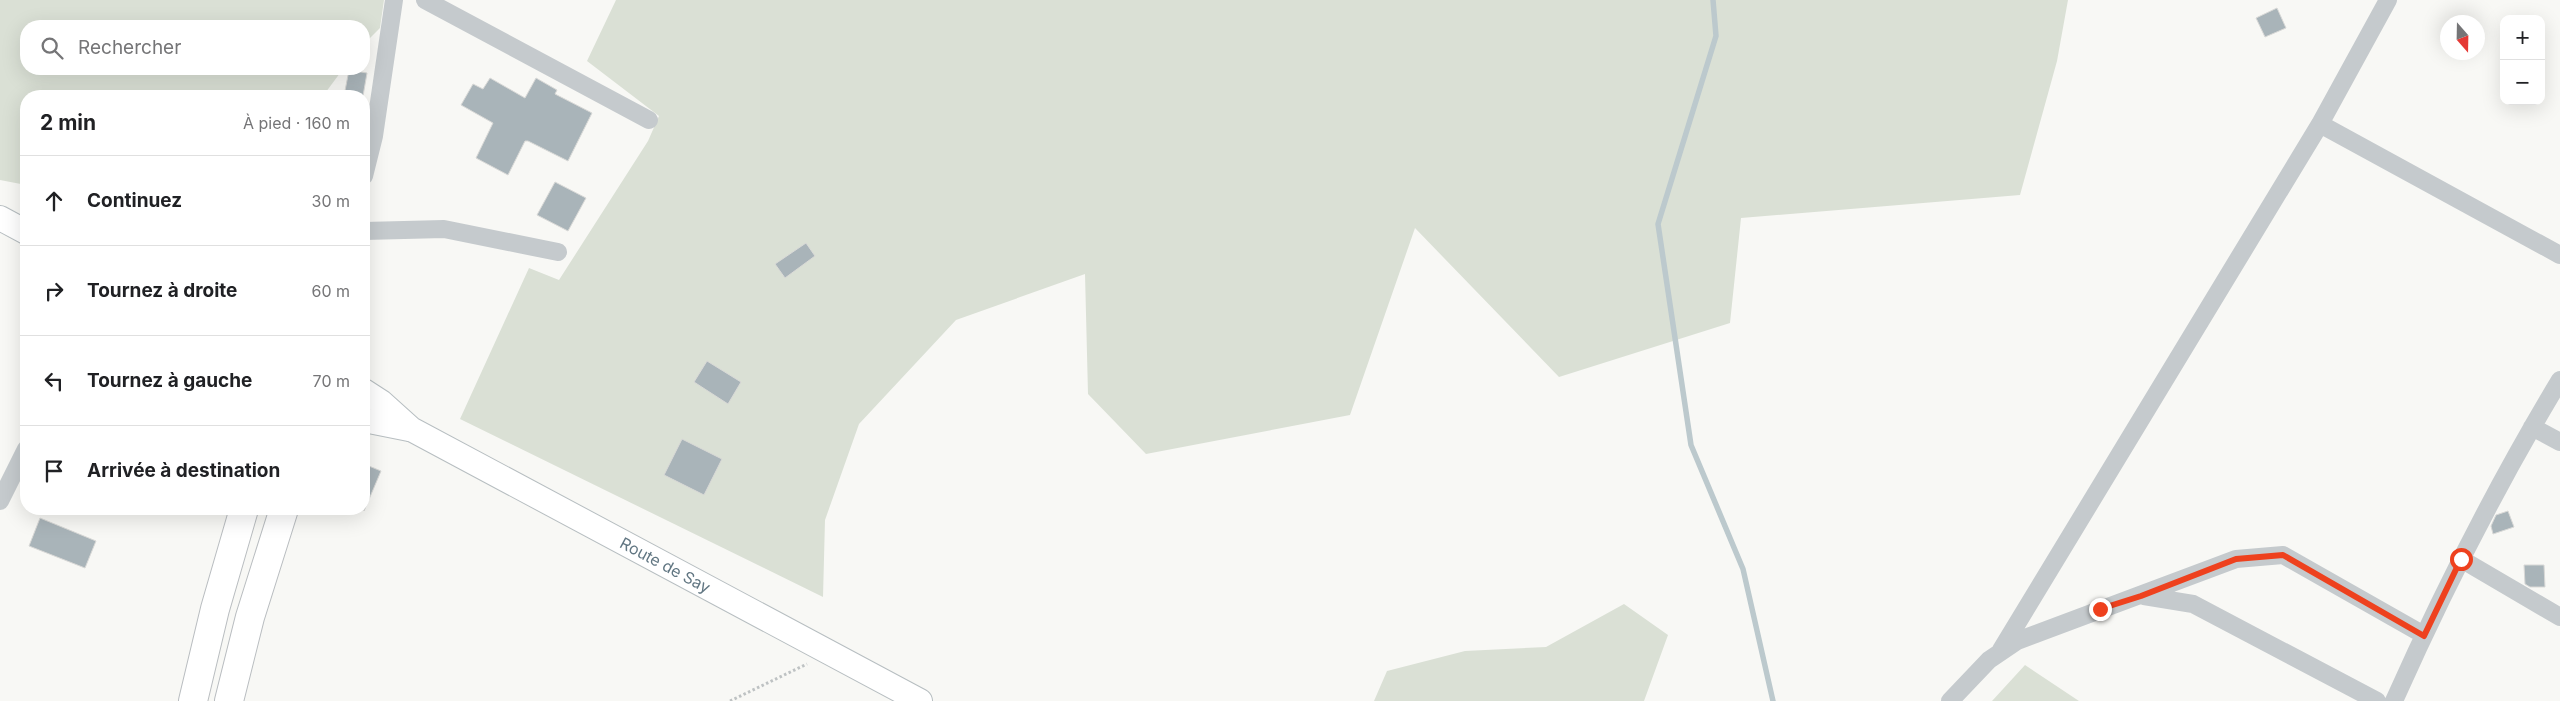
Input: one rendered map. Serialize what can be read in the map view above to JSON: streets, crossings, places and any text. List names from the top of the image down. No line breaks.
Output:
{"streets":{"main road":["Route de Say"]},"north":"bottom","page":{"map_buttons":["+","−"],"search":"Rechercher","heading":["2 min","À pied · 160 m"],"list":[["Continuez","30 m"],["Tournez à droite","60 m"],["Tournez à gauche","70 m"],"Arrivée à destination"]}}
